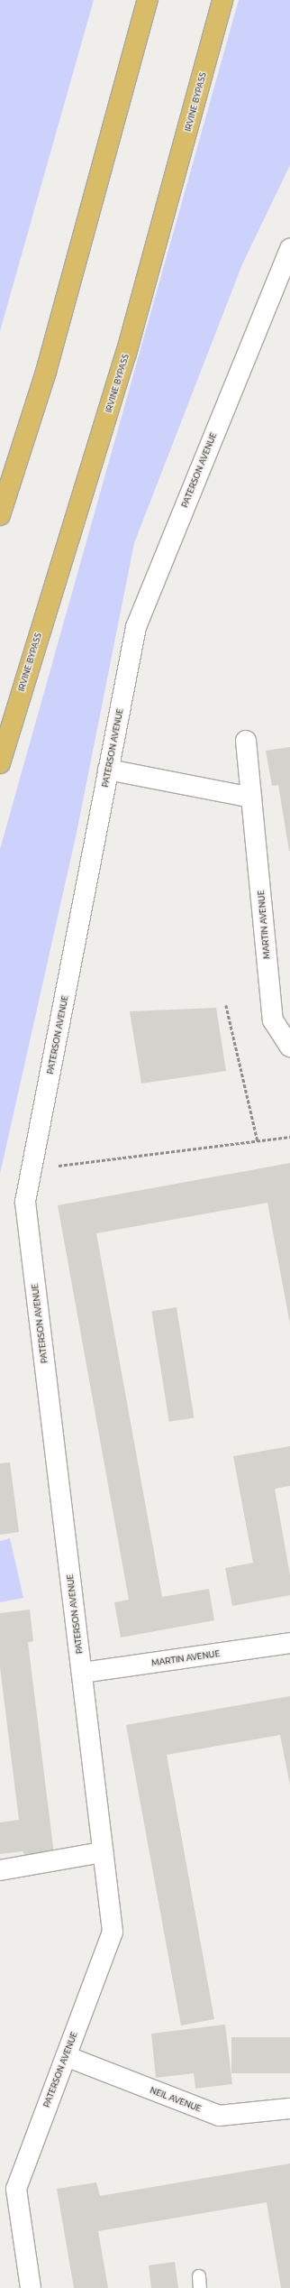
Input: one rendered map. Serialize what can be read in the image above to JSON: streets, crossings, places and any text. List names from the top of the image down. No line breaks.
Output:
{"streets":{"highway":["IRVINE BYPASS"],"street":["PATERSON AVENUE","MARTIN AVENUE","NEIL AVENUE"]},"crossings":[["PATERSON AVENUE","MARTIN AVENUE"],["PATERSON AVENUE","NEIL AVENUE"]]}
